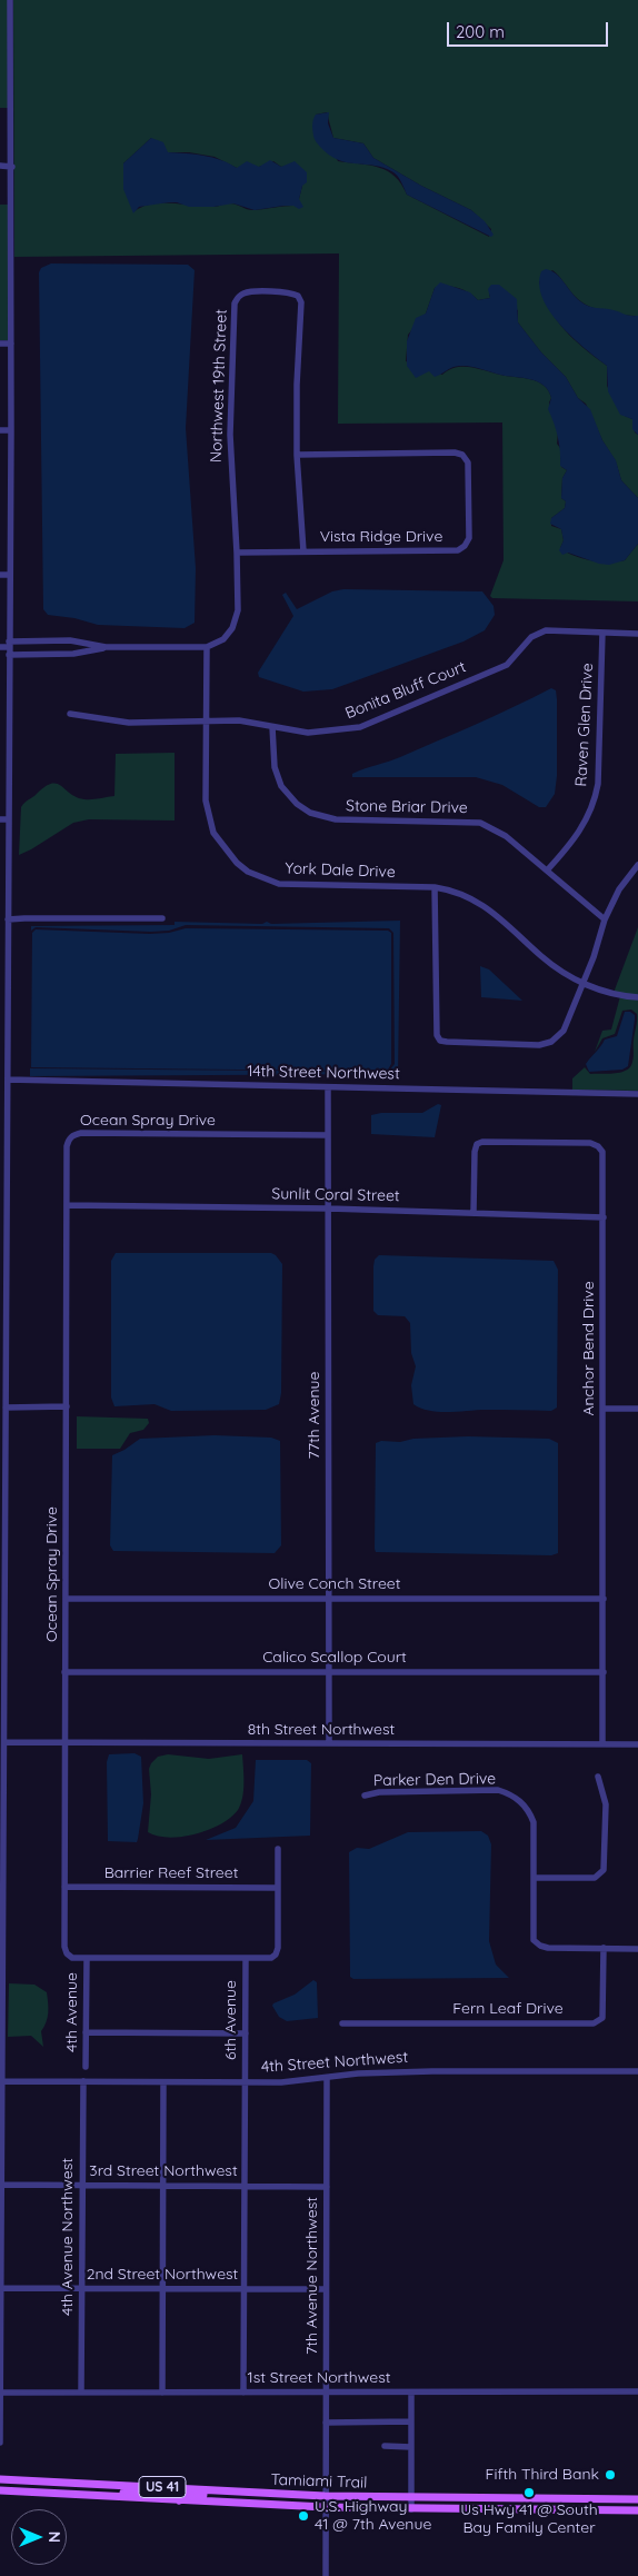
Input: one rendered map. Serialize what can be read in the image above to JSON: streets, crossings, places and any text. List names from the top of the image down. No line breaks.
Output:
{"streets":{"main road":["Tamiami Trail","US 41"],"street":["Northwest 19th Street","Vista Ridge Drive","Bonita Bluff Court","Raven Glen Drive","Stone Briar Drive","York Dale Drive","14th Street Northwest","Ocean Spray Drive","Sunlit Coral Street","Anchor Bend Drive","77th Avenue","Olive Conch Street","Calico Scallop Court","8th Street Northwest","Parker Den Drive","Barrier Reef Street","Fern Leaf Drive","4th Avenue","6th Avenue","4th Street Northwest","3rd Street Northwest","4th Avenue Northwest","2nd Street Northwest","7th Avenue Northwest","1st Street Northwest"]},"crossings":[["Northwest 19th Street","Vista Ridge Drive"],["Northwest 19th Street","York Dale Drive"],["Bonita Bluff Court","Raven Glen Drive"],["Bonita Bluff Court","Stone Briar Drive"],["Bonita Bluff Court","York Dale Drive"],["Raven Glen Drive","Stone Briar Drive"],["14th Street Northwest","77th Avenue"],["Ocean Spray Drive","Sunlit Coral Street"],["Ocean Spray Drive","77th Avenue"],["Ocean Spray Drive","Olive Conch Street"],["Ocean Spray Drive","Calico Scallop Court"],["Ocean Spray Drive","8th Street Northwest"],["Ocean Spray Drive","Barrier Reef Street"],["Ocean Spray Drive","4th Avenue"],["Ocean Spray Drive","6th Avenue"],["Sunlit Coral Street","Anchor Bend Drive"],["Sunlit Coral Street","77th Avenue"],["Anchor Bend Drive","Olive Conch Street"],["Anchor Bend Drive","Calico Scallop Court"],["Anchor Bend Drive","8th Street Northwest"],["77th Avenue","Olive Conch Street"],["77th Avenue","Calico Scallop Court"],["77th Avenue","8th Street Northwest"],["Parker Den Drive","Fern Leaf Drive"],["6th Avenue","4th Street Northwest"],["6th Avenue","3rd Street Northwest"],["6th Avenue","2nd Street Northwest"],["6th Avenue","1st Street Northwest"],["4th Street Northwest","4th Avenue Northwest"],["4th Street Northwest","7th Avenue Northwest"],["3rd Street Northwest","4th Avenue Northwest"],["3rd Street Northwest","7th Avenue Northwest"],["4th Avenue Northwest","2nd Street Northwest"],["4th Avenue Northwest","1st Street Northwest"],["2nd Street Northwest","7th Avenue Northwest"],["7th Avenue Northwest","1st Street Northwest"],["7th Avenue Northwest","Tamiami Trail"]],"places":["Fifth Third Bank","Us Hwy 41 @ South Bay Family Center","U.S. Highway 41 @ 7th Avenue"],"scale_bar":"200 m","north":"right"}
